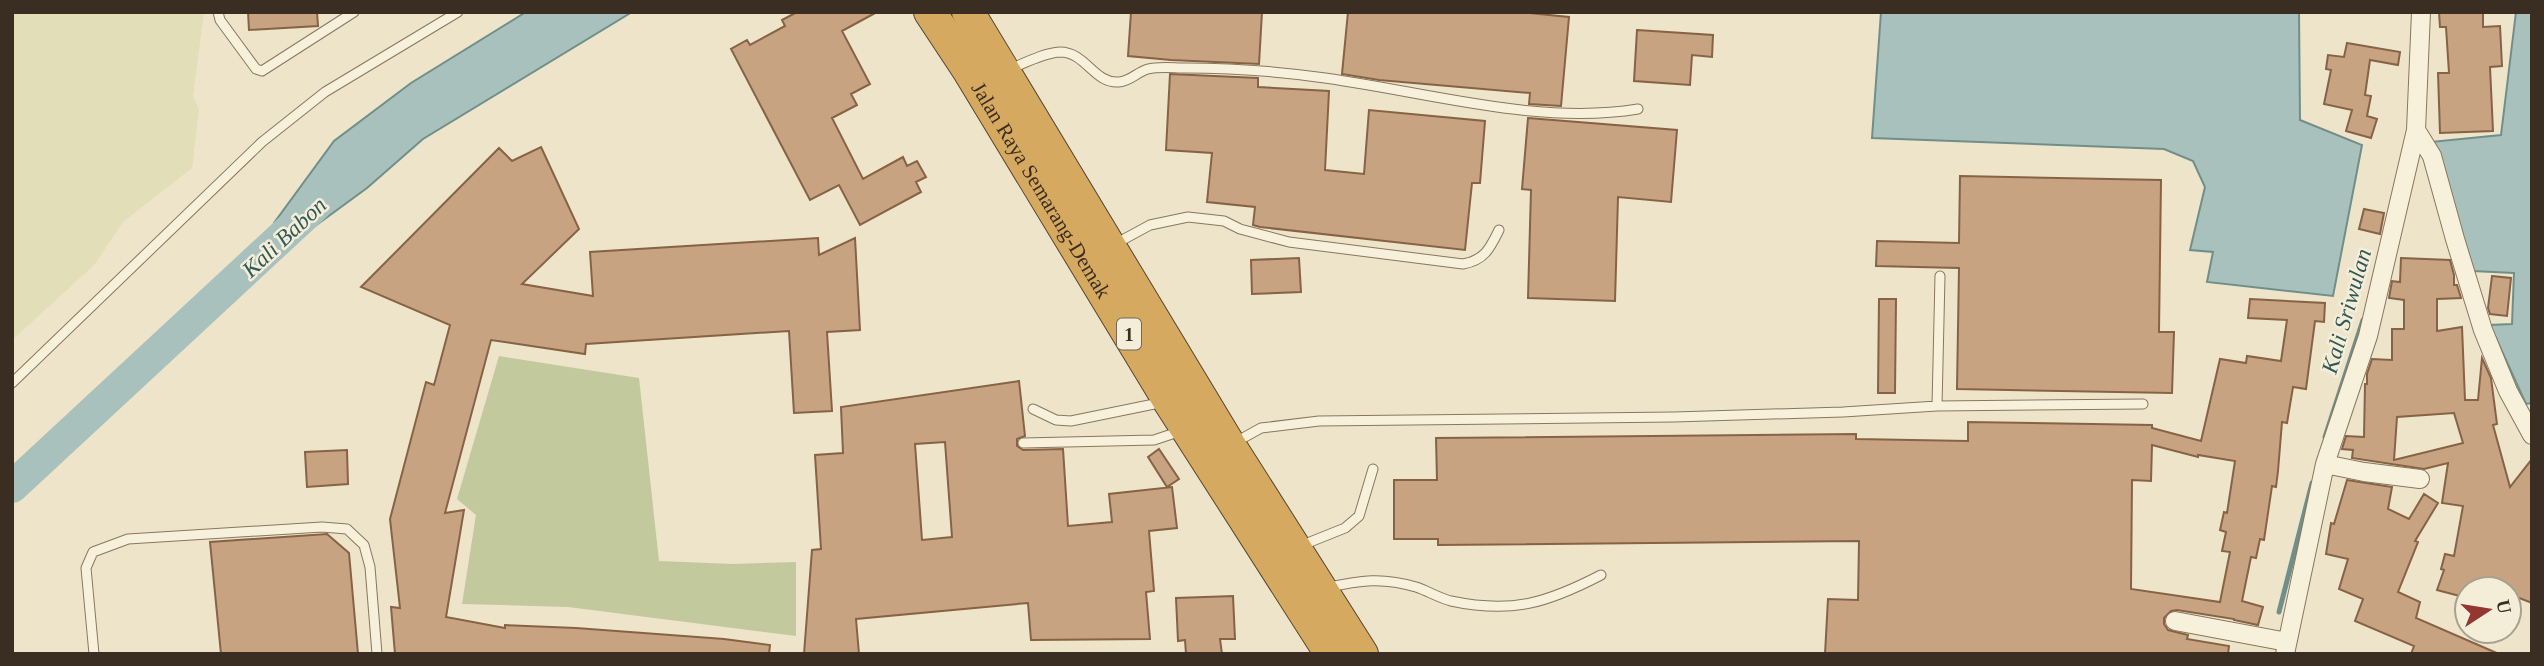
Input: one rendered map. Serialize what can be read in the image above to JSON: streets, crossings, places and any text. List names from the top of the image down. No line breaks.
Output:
{"streets":{"highway":["Jalan Raya Semarang-Demak","1"]},"water":["Kali Babon","Kali Sriwulan"],"north":"right"}
